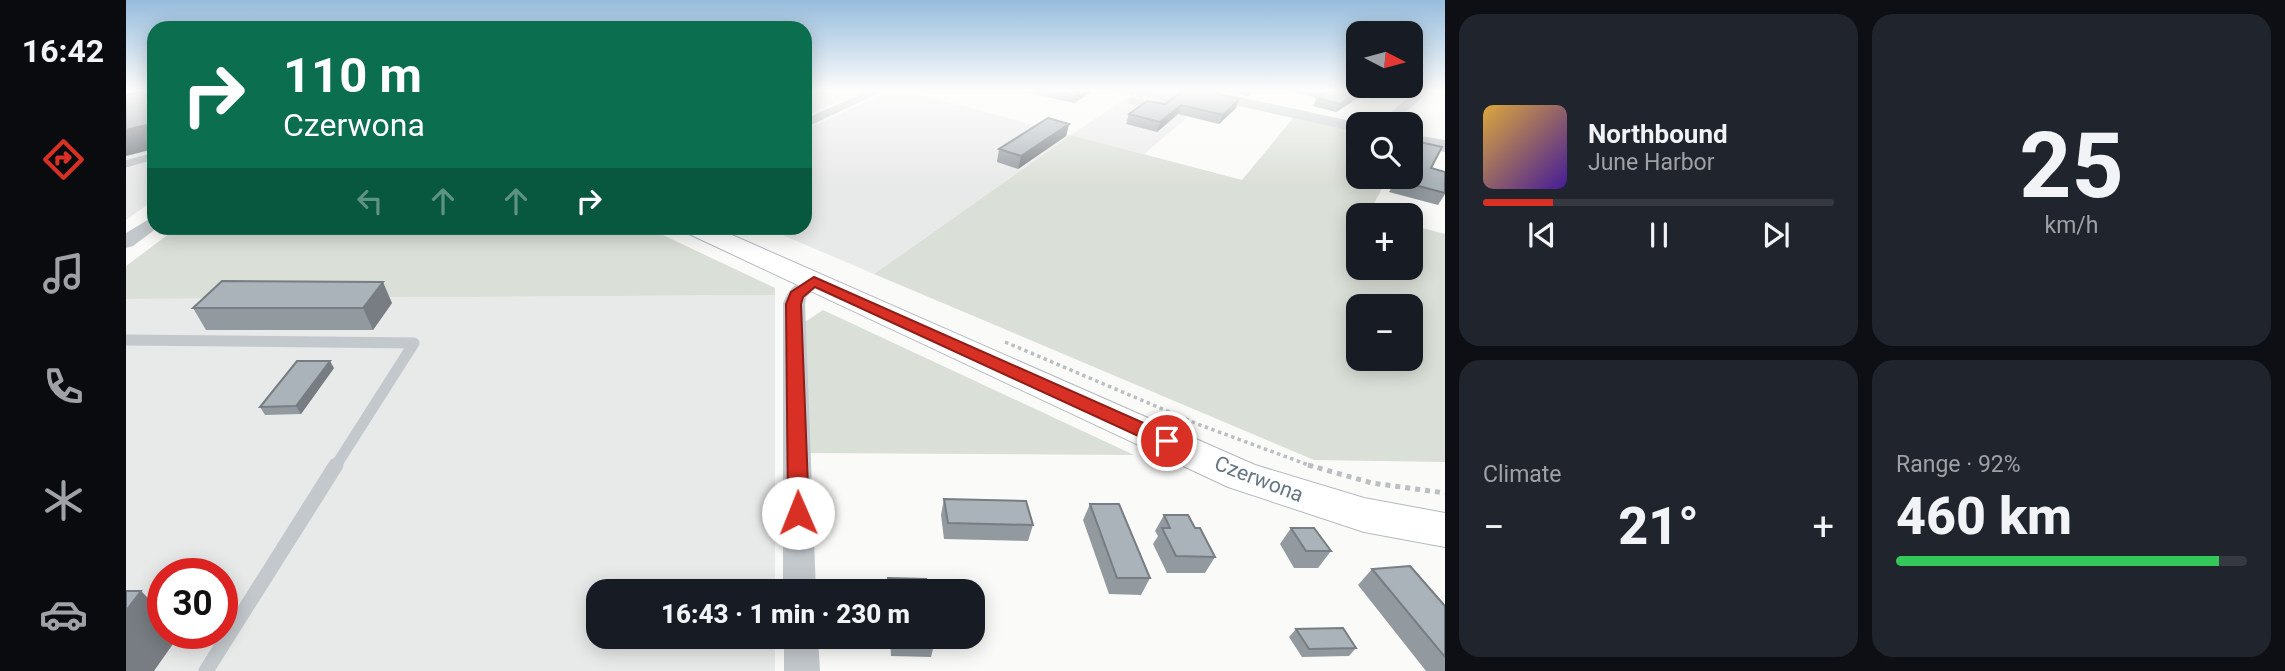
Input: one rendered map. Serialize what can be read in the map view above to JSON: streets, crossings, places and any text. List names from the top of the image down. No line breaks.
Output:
{"streets":{"main road":["Czerwona"]},"north":"right","page":{"tabs":"16:42","tile":[["25","km/h"],"Climate",["Range · 92%","460 km"]],"map_buttons":["+","−"],"turn":["110 m","Czerwona"],"song":["Northbound","June Harbor"],"heat":["−","21°","+"],"limit":"30","trip":"16:43 · 1 min · 230 m"}}
